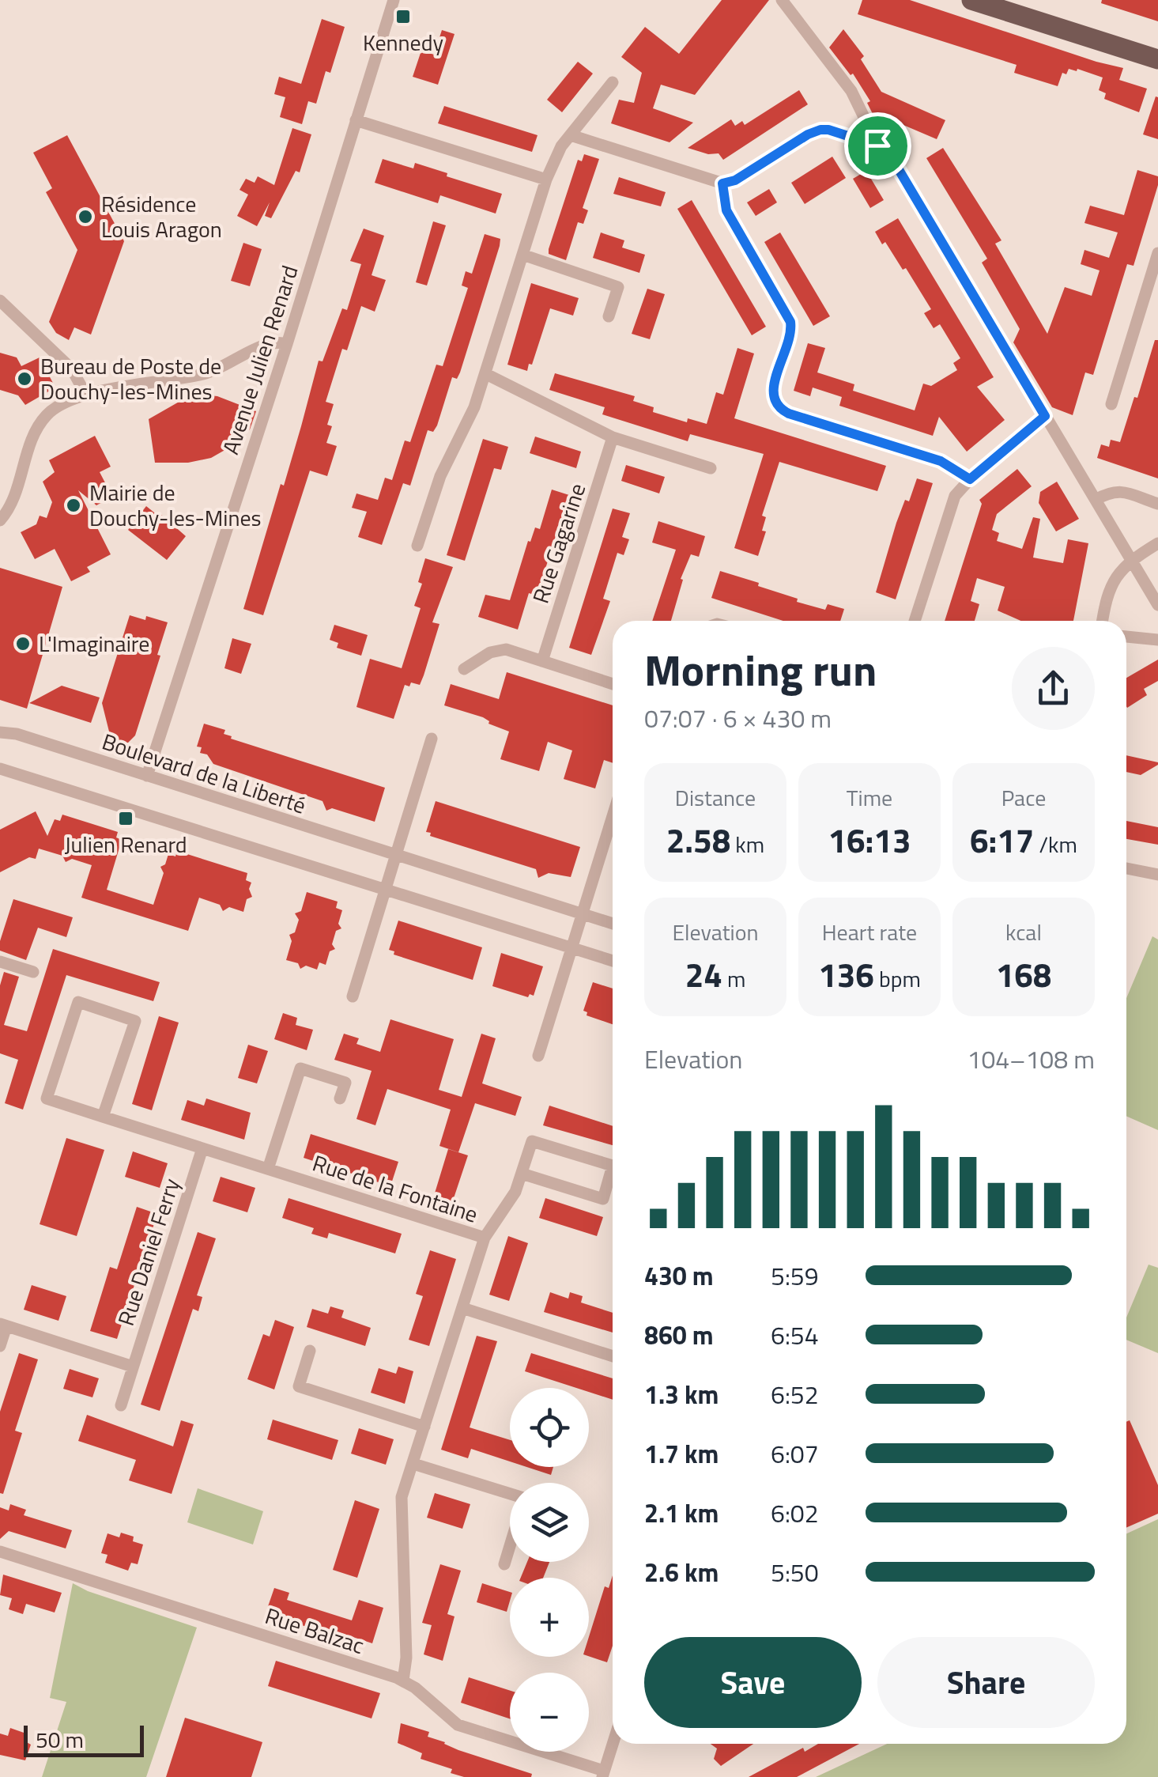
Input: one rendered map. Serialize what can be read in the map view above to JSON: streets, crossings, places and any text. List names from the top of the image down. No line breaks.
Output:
{"streets":{"street":["Avenue Julien Renard","Rue Gagarine","Boulevard de la Liberté","Rue de la Fontaine","Rue Daniel Ferry","Rue Balzac"]},"crossings":[["Avenue Julien Renard","Boulevard de la Liberté"],["Rue de la Fontaine","Rue Daniel Ferry"]],"places":{"transit":["Kennedy","Julien Renard"],"other":["Résidence Louis Aragon","Bureau de Poste de Douchy-les-Mines","Mairie de Douchy-les-Mines","L'Imaginaire"]},"scale_bar":"50 m","page":{"heading":["Morning run","07:07 · 6 × 430 m"],"stats":[["Distance","2.58 km"],["Time","16:13"],["Pace","6:17 /km"],["Elevation","24 m"],["Heart rate","136 bpm"],["kcal","168"]],"chart":["Elevation","104–108 m"],"list":[{"name":"430 m","note":"5:59"},{"name":"860 m","note":"6:54"},{"name":"1.3 km","note":"6:52"},{"name":"1.7 km","note":"6:07"},{"name":"2.1 km","note":"6:02"},{"name":"2.6 km","note":"5:50"}],"map_buttons":["+","−"],"buttons":["Save","Share"],"scale":"50 m"}}
